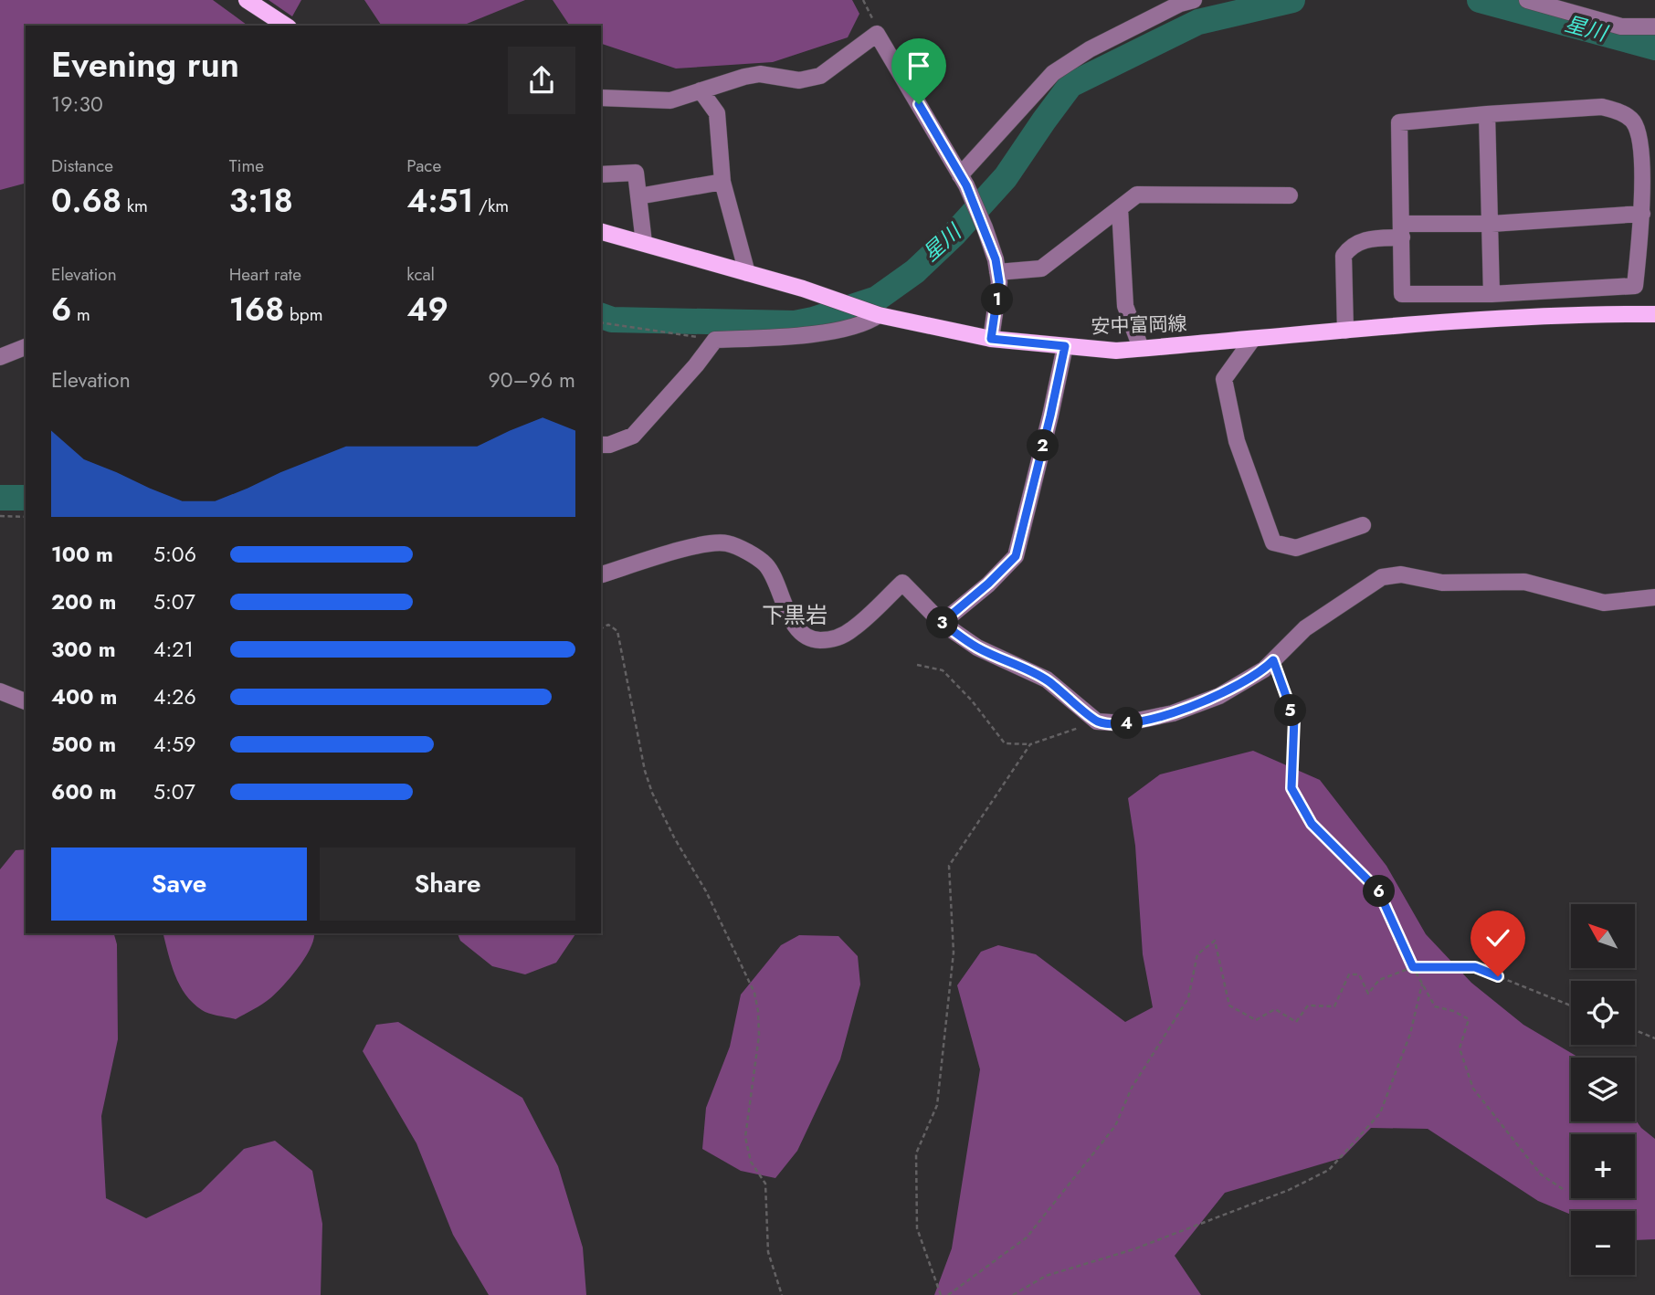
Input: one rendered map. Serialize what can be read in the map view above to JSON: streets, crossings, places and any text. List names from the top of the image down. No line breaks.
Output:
{"streets":{"main road":["安中富岡線"]},"districts":["下黒岩"],"water":["星川"],"north":"top left","page":{"heading":["Evening run","19:30"],"stats":[["Distance","0.68 km"],["Time","3:18"],["Pace","4:51 /km"],["Elevation","6 m"],["Heart rate","168 bpm"],["kcal","49"]],"pins":["1","2","3","5","4","6"],"chart":["Elevation","90–96 m"],"list":[{"name":"100 m","note":"5:06"},{"name":"200 m","note":"5:07"},{"name":"300 m","note":"4:21"},{"name":"400 m","note":"4:26"},{"name":"500 m","note":"4:59"},{"name":"600 m","note":"5:07"}],"buttons":["Save","Share"],"map_buttons":["+","−"]}}
